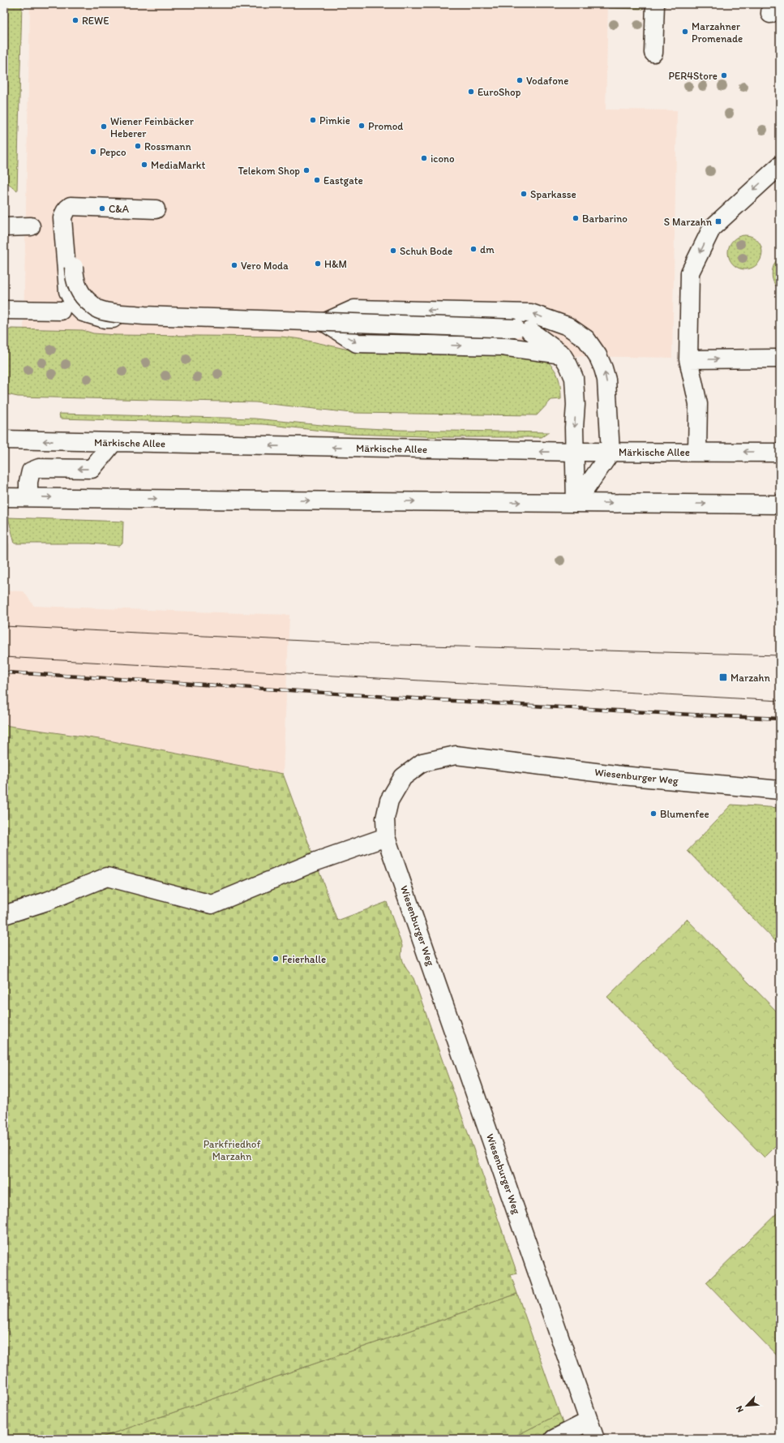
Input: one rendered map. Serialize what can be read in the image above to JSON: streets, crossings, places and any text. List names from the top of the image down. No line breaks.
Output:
{"streets":{"main road":["Märkische Allee","Wiesenburger Weg"]},"parks":["Parkfriedhof Marzahn"],"places":{"other":["REWE","Marzahner Promenade","PER4Store","Vodafone","EuroShop","Pimkie","Promod","Wiener Feinbäcker Heberer","Rossmann","Pepco","icono","MediaMarkt","Telekom Shop","Eastgate","Sparkasse","C&A","Barbarino","dm","Schuh Bode","H&M","Vero Moda","Blumenfee","Feierhalle"],"transit":["S Marzahn","Marzahn"]},"north":"bottom left"}
